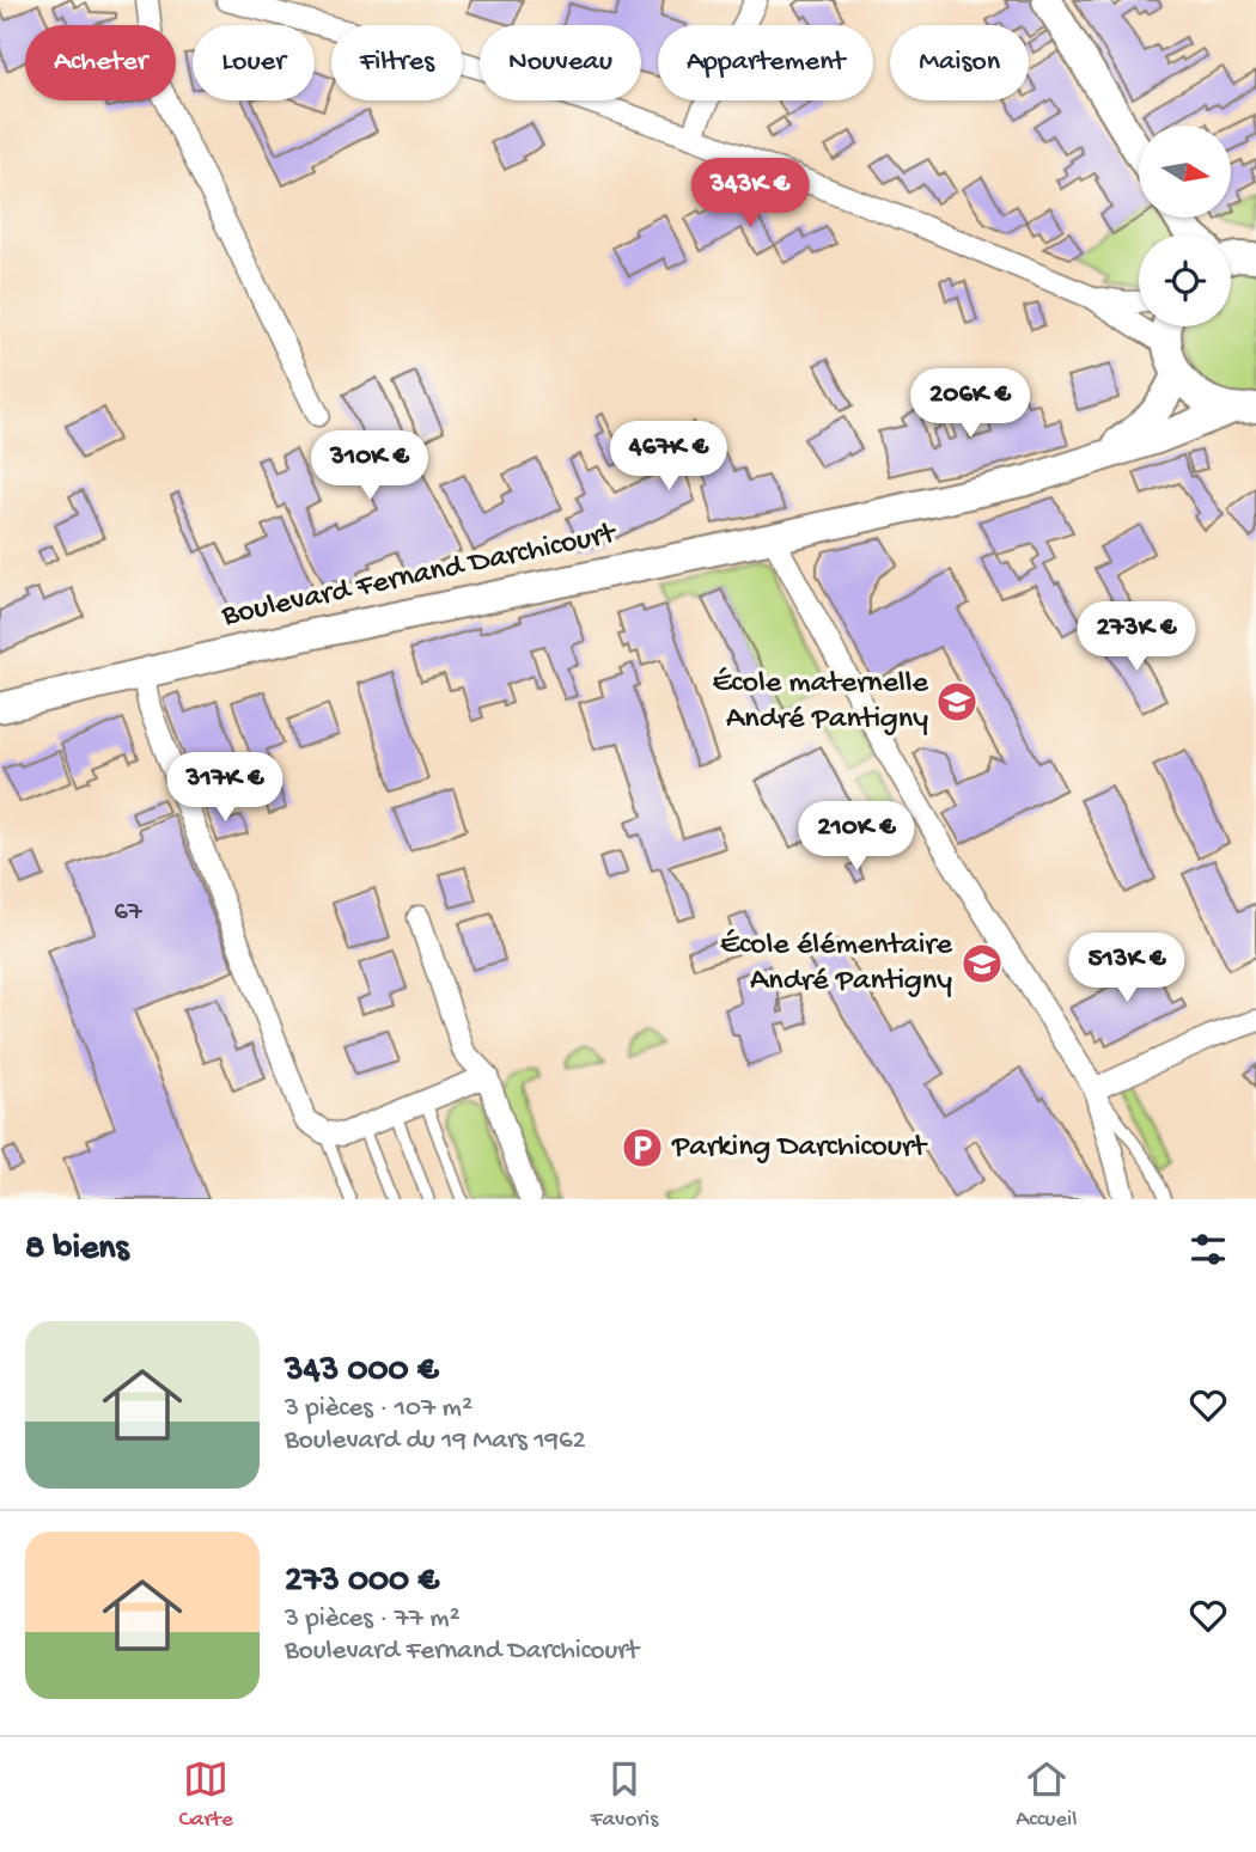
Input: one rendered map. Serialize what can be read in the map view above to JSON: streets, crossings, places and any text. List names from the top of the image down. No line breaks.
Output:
{"streets":{"main road":["Boulevard Fernand Darchicourt"]},"places":{"school or university":["École maternelle André Pantigny","École élémentaire André Pantigny"],"parking":["Parking Darchicourt"]},"house_numbers":["67"],"north":"right","page":{"chip":["Acheter","Louer","Filtres","Nouveau","Appartement","Maison"],"price":["343K €","206K €","467K €","310K €","273K €","317K €","210K €","513K €"],"heading":"8 biens","list":[{"name":"343 000 €","note":"3 pièces · 107 m² · Boulevard du 19 Mars 1962"},{"name":"273 000 €","note":"3 pièces · 77 m² · Boulevard Fernand Darchicourt"}],"tabs":["Carte","Favoris","Accueil"]}}
